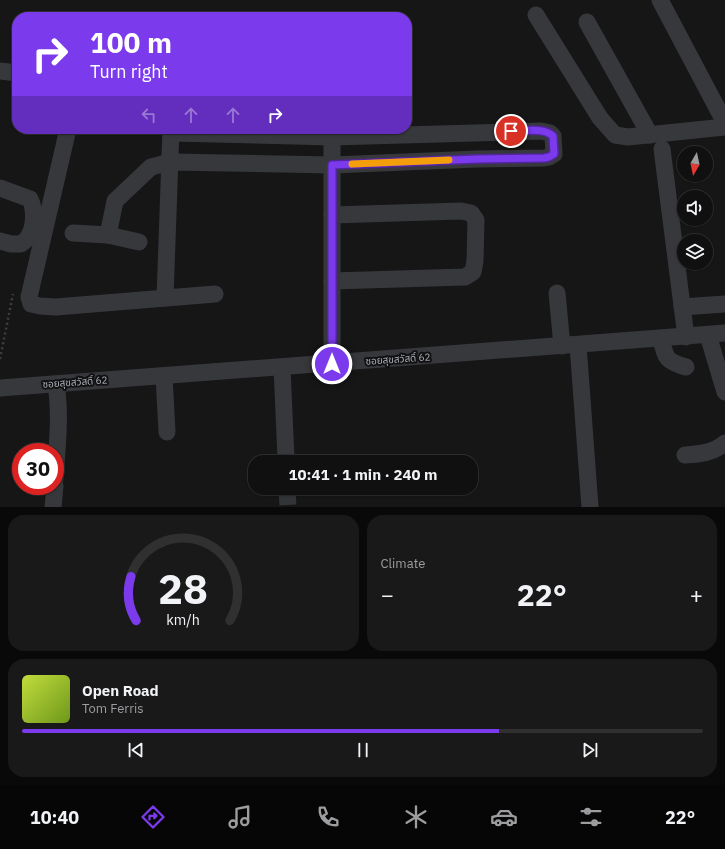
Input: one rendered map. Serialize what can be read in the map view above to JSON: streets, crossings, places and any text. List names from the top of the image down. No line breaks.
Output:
{"streets":{"street":["ซอยสุขสวัสดิ์ 62"]},"north":"bottom","page":{"turn":["100 m","Turn right"],"limit":"30","trip":"10:41 · 1 min · 240 m","tile":"Climate","heat":["−","22°","+"],"song":["Open Road","Tom Ferris"],"tabs":["10:40","22°"],"gauge":["28","km/h"]}}
